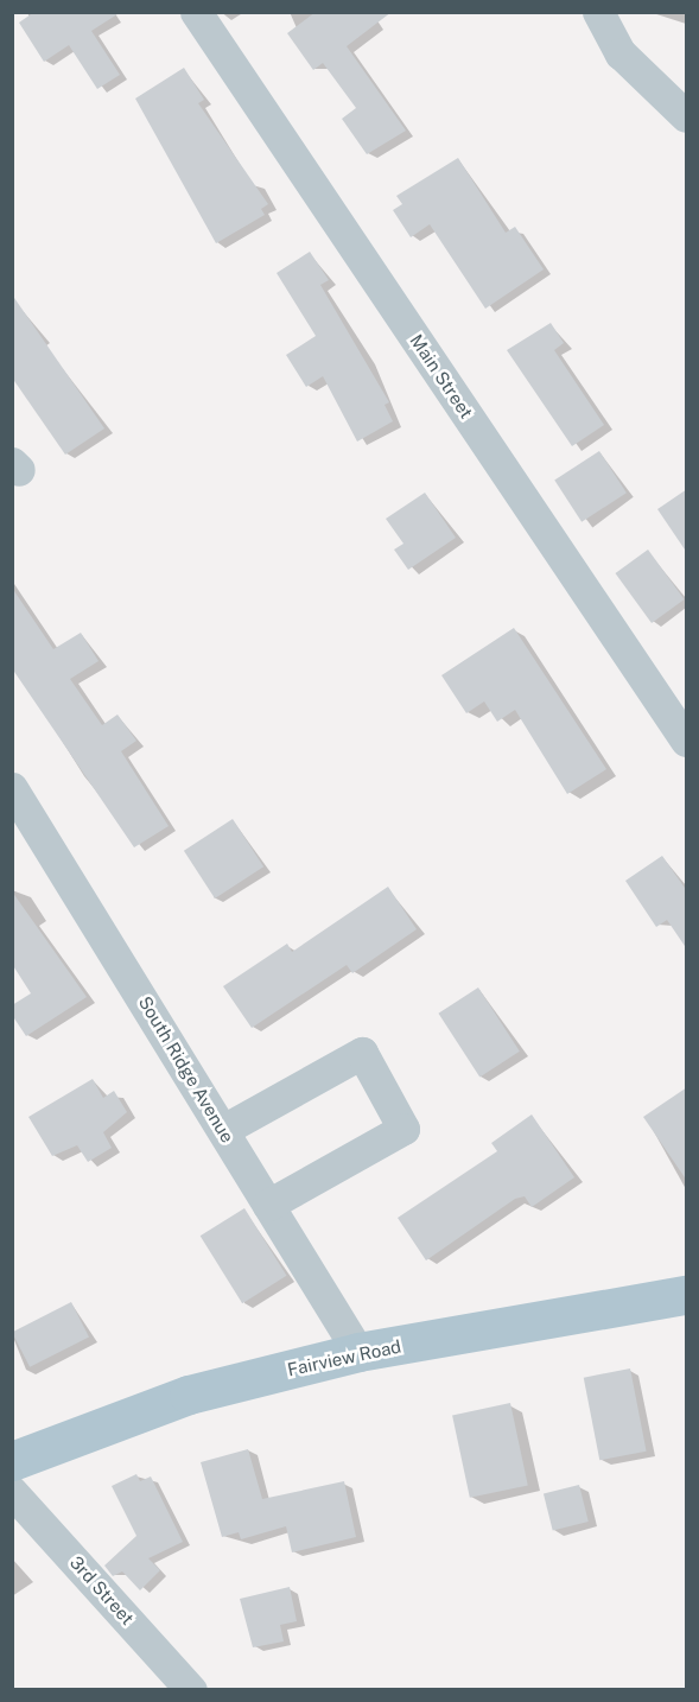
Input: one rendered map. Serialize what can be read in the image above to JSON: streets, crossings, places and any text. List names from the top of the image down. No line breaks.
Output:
{"streets":{"main road":["Fairview Road"],"street":["Main Street","South Ridge Avenue","3rd Street"]},"crossings":[["South Ridge Avenue","Fairview Road"]]}
